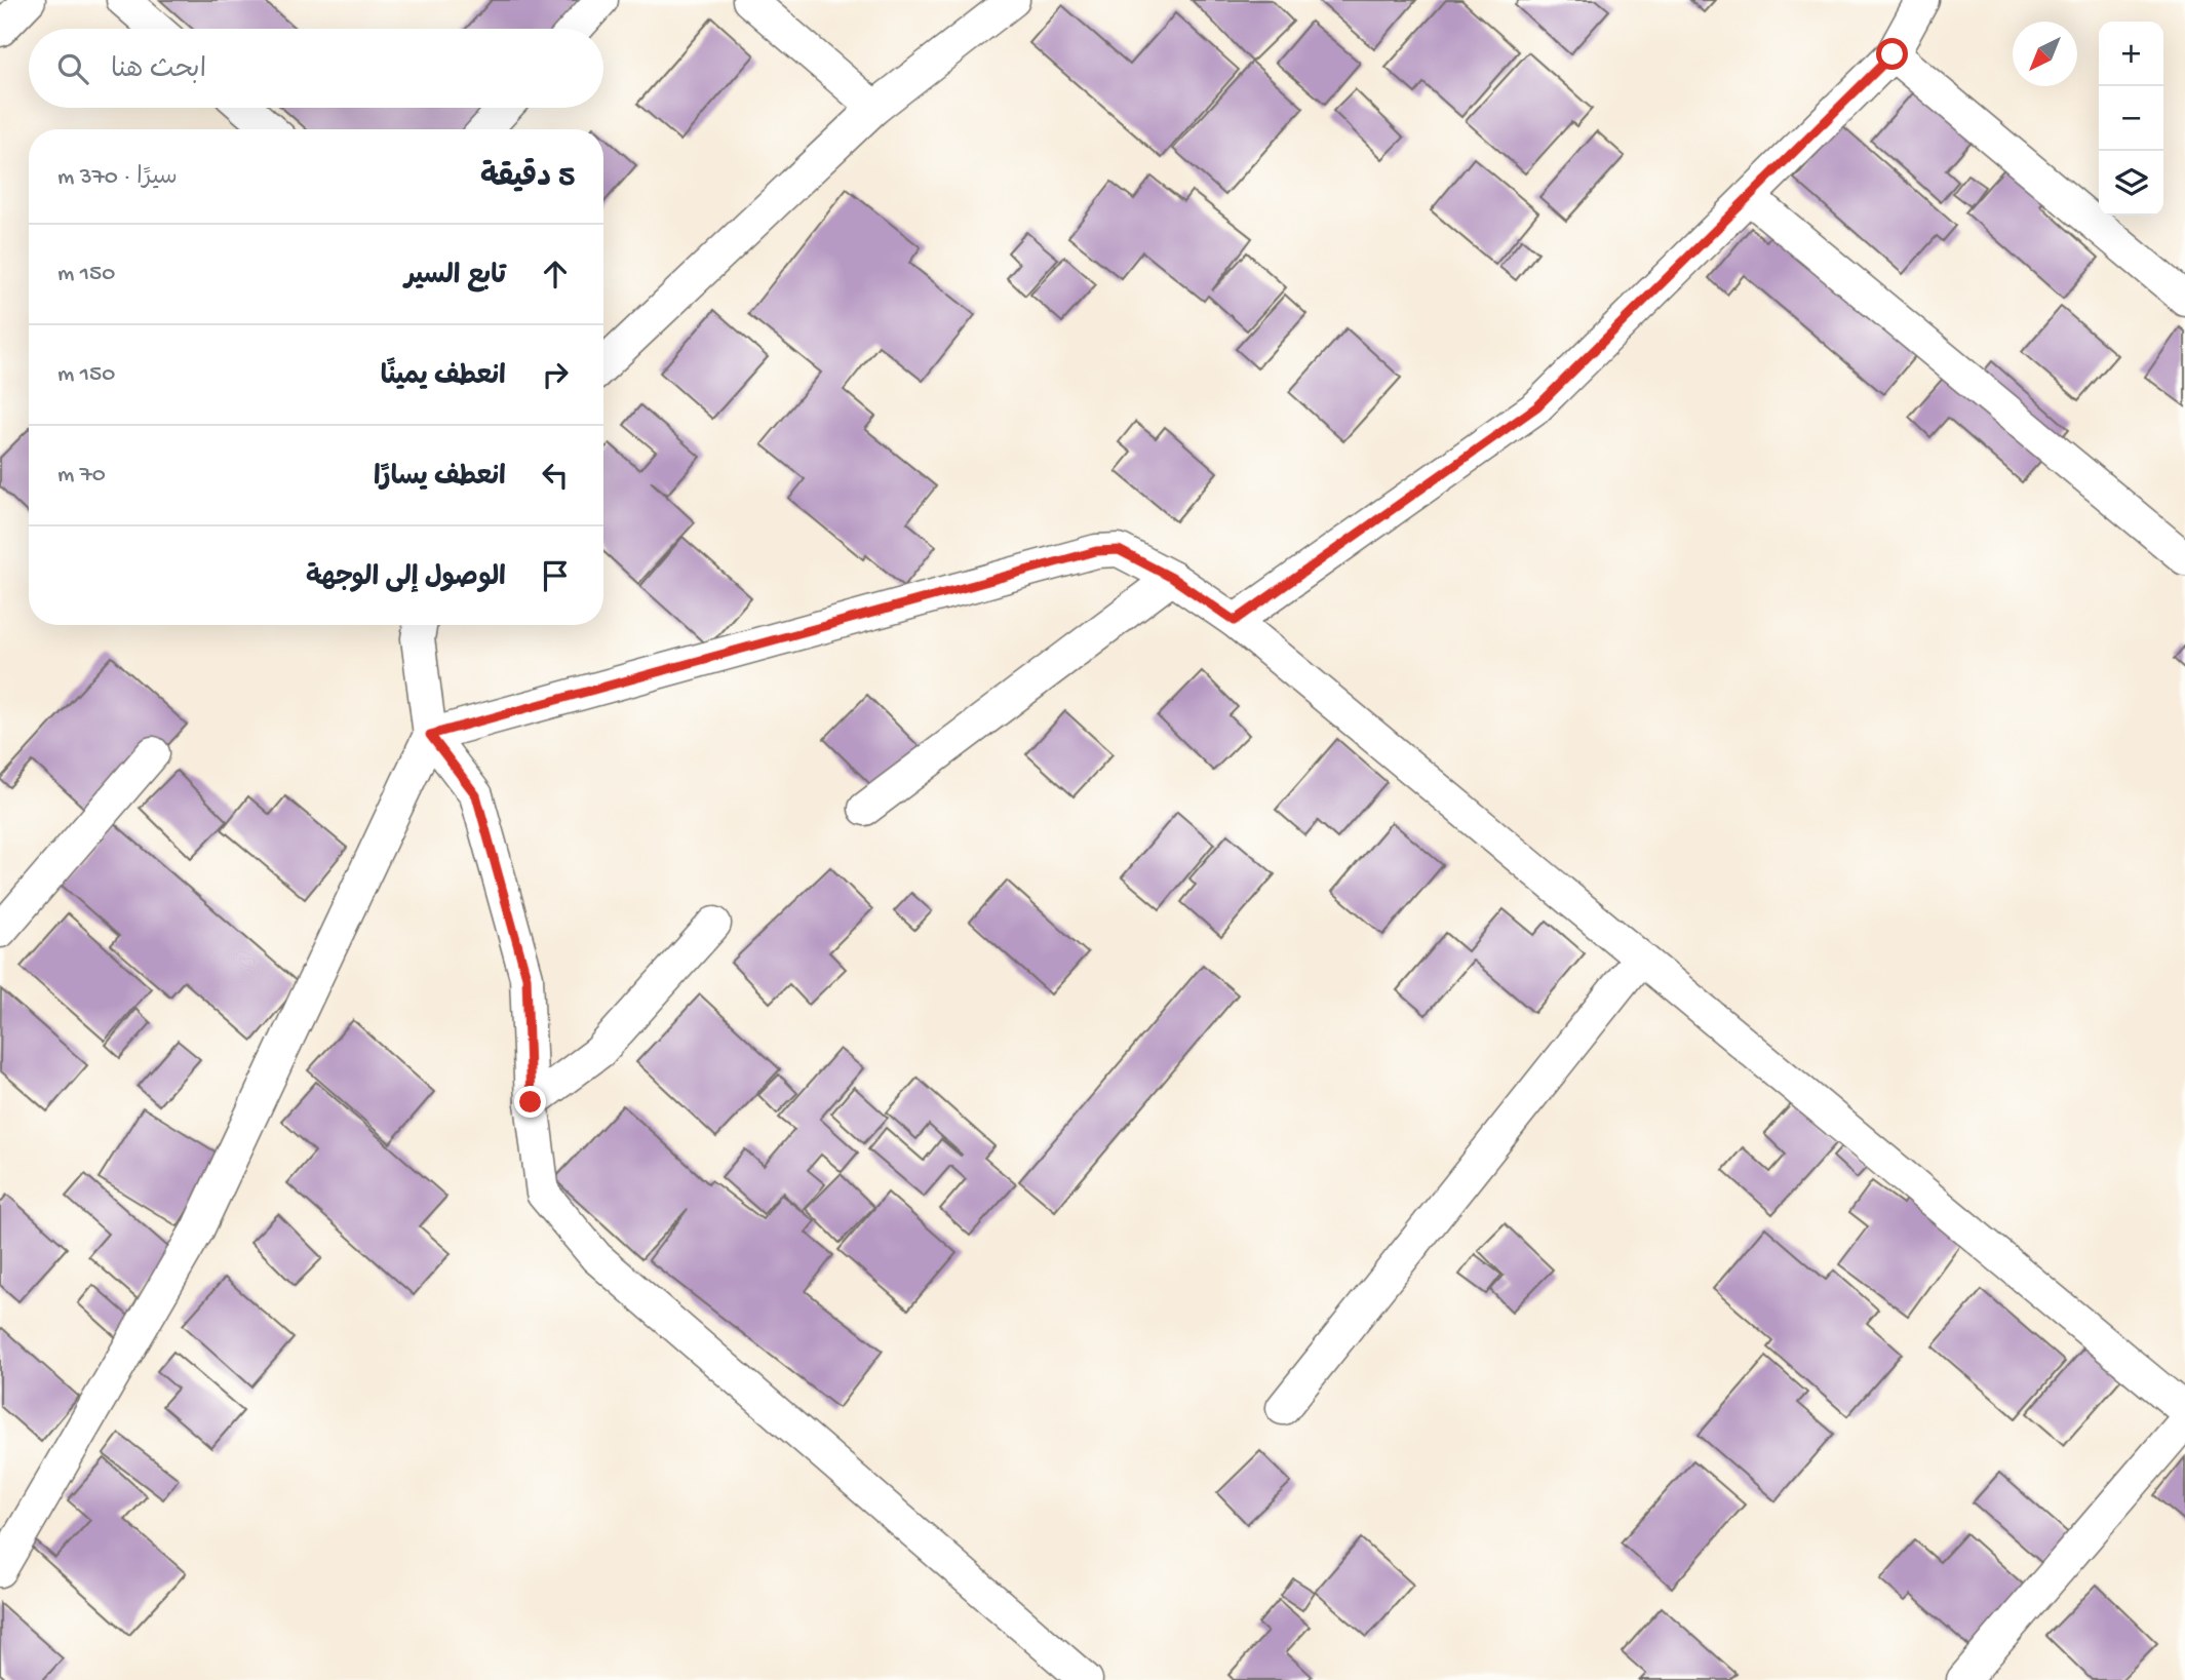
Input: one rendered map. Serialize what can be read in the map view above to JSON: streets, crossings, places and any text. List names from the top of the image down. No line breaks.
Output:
{"north":"bottom left","page":{"map_buttons":["+","−"],"search":"ابحث هنا","heading":["5 دقيقة","سيرًا · 370 m"],"list":[["تابع السير","150 m"],["انعطف يمينًا","150 m"],["انعطف يسارًا","70 m"],"الوصول إلى الوجهة"]}}
